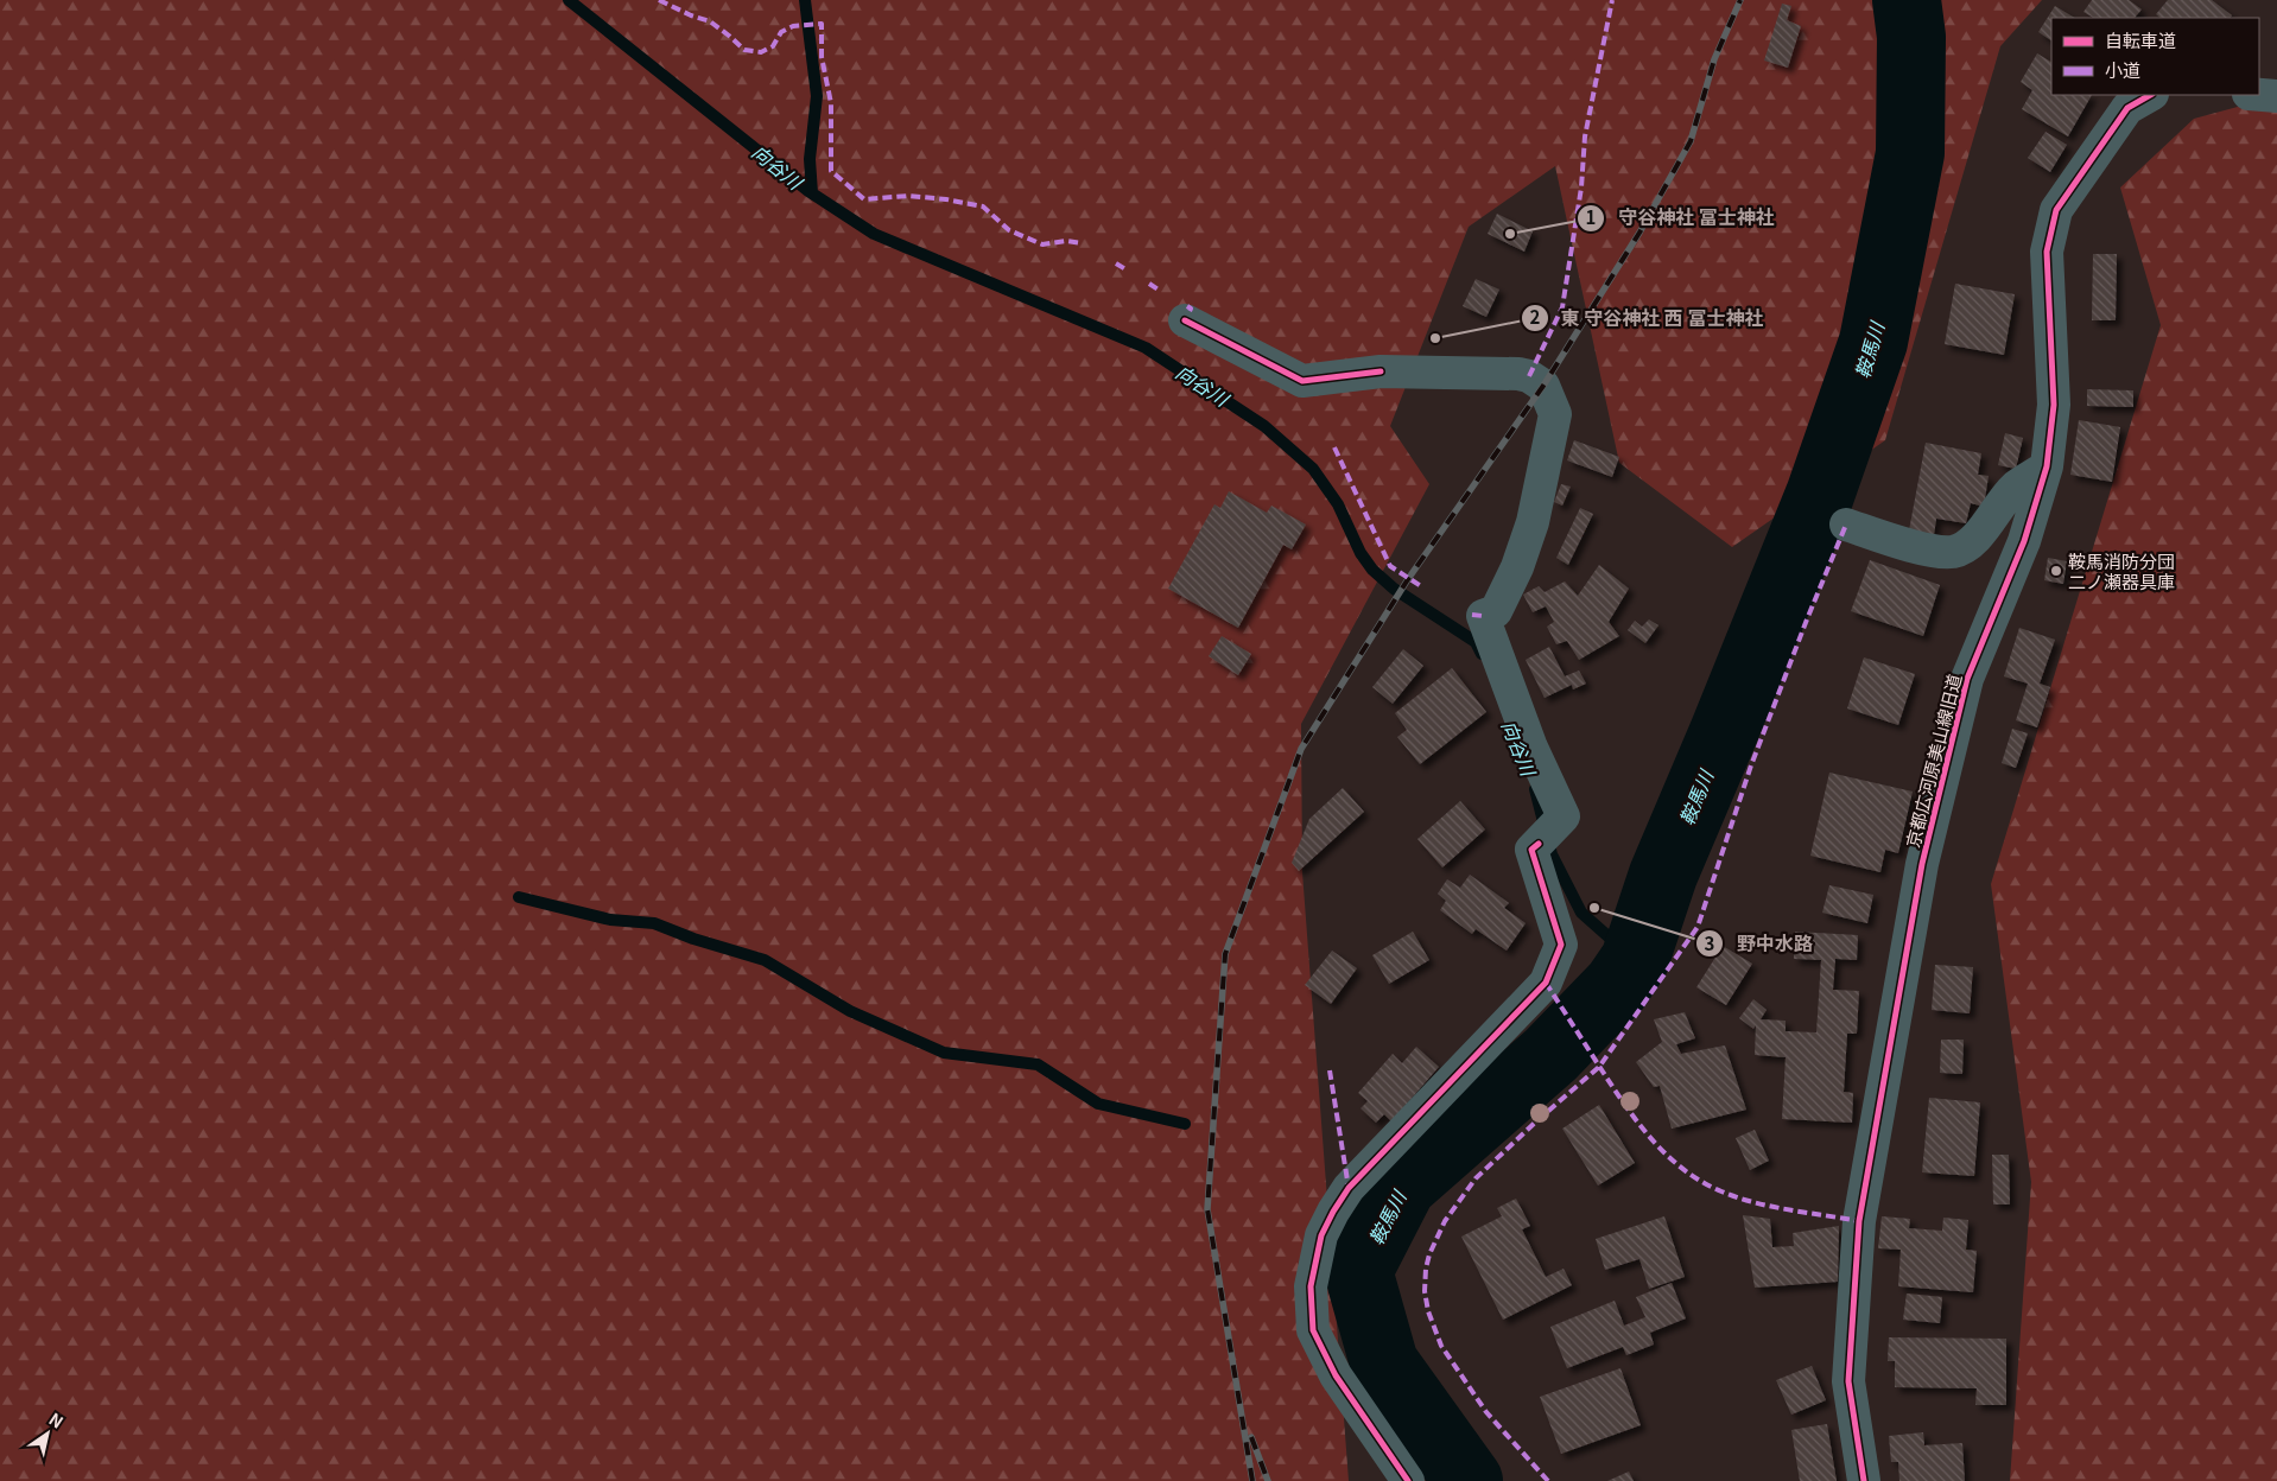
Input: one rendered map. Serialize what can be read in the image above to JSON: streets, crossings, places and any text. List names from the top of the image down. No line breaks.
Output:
{"streets":{"street":["京都広河原美山線旧道"]},"water":["向谷川","鞍馬川"],"places":["守谷神社 冨士神社","東 守谷神社 西 冨士神社","鞍馬消防分団 二ノ瀬器具庫","野中水路"],"legend":["自転車道","小道"],"north":"top right"}
